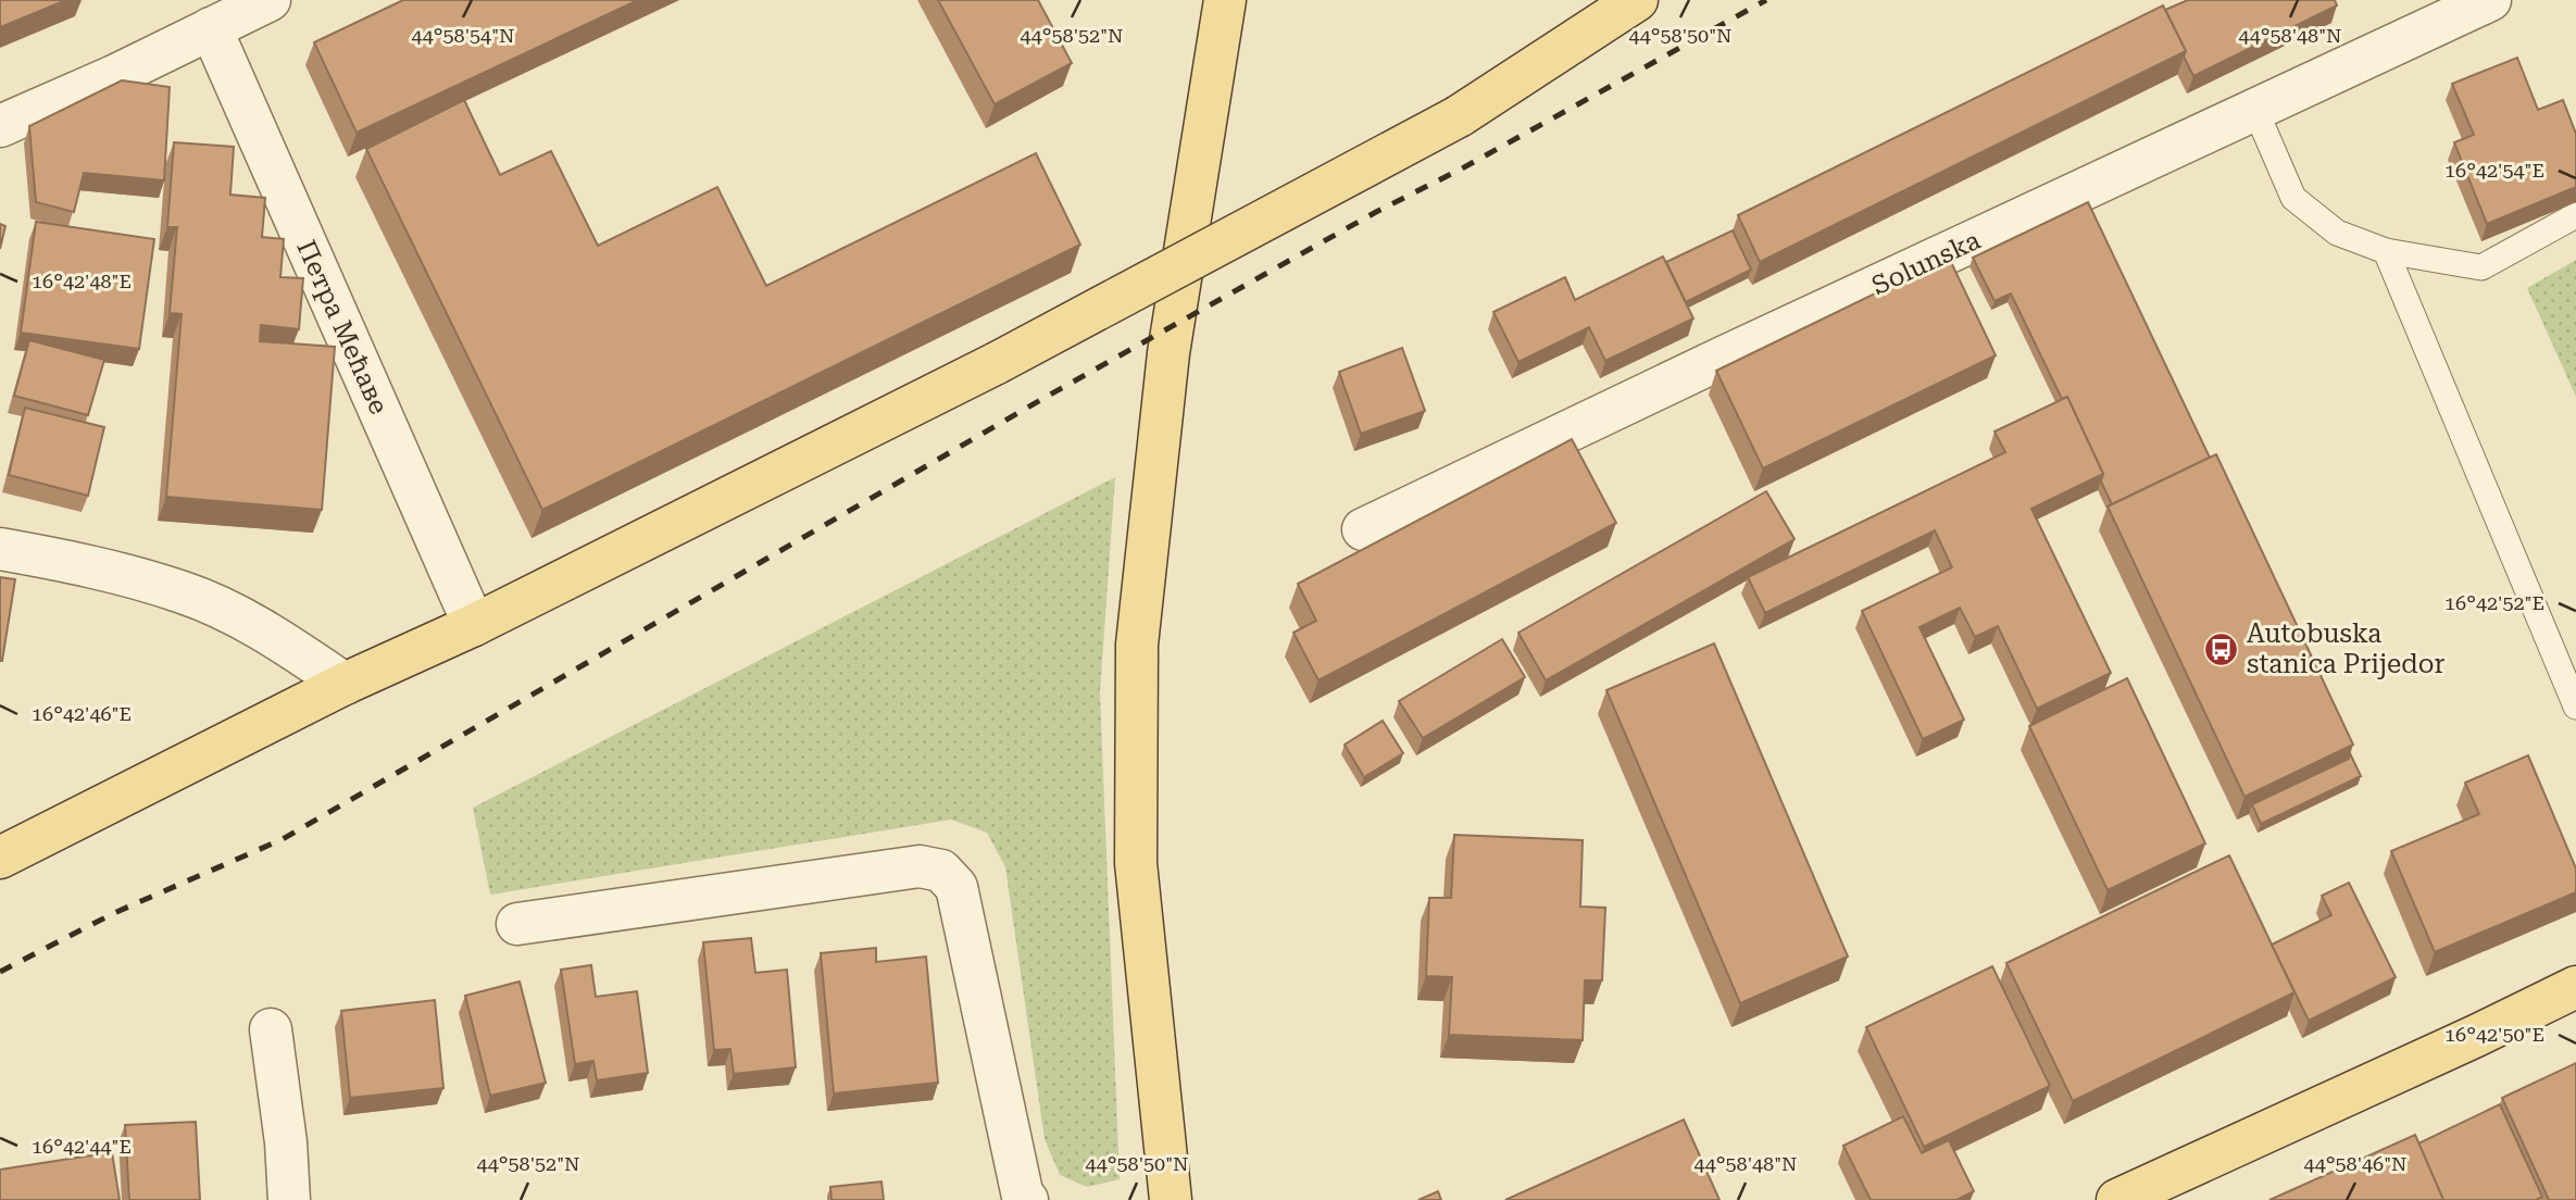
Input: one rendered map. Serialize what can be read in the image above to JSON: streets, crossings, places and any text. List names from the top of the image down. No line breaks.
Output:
{"streets":{"street":["Solunska","Петра Мећаве"]},"places":{"bus stop":["Autobuska stanica Prijedor"]},"coordinates":["44°58'54\"N","44°58'52\"N","44°58'50\"N","44°58'48\"N","16°42'54\"E","16°42'48\"E","16°42'52\"E","16°42'46\"E","16°42'50\"E","16°42'44\"E","44°58'46\"N"]}
